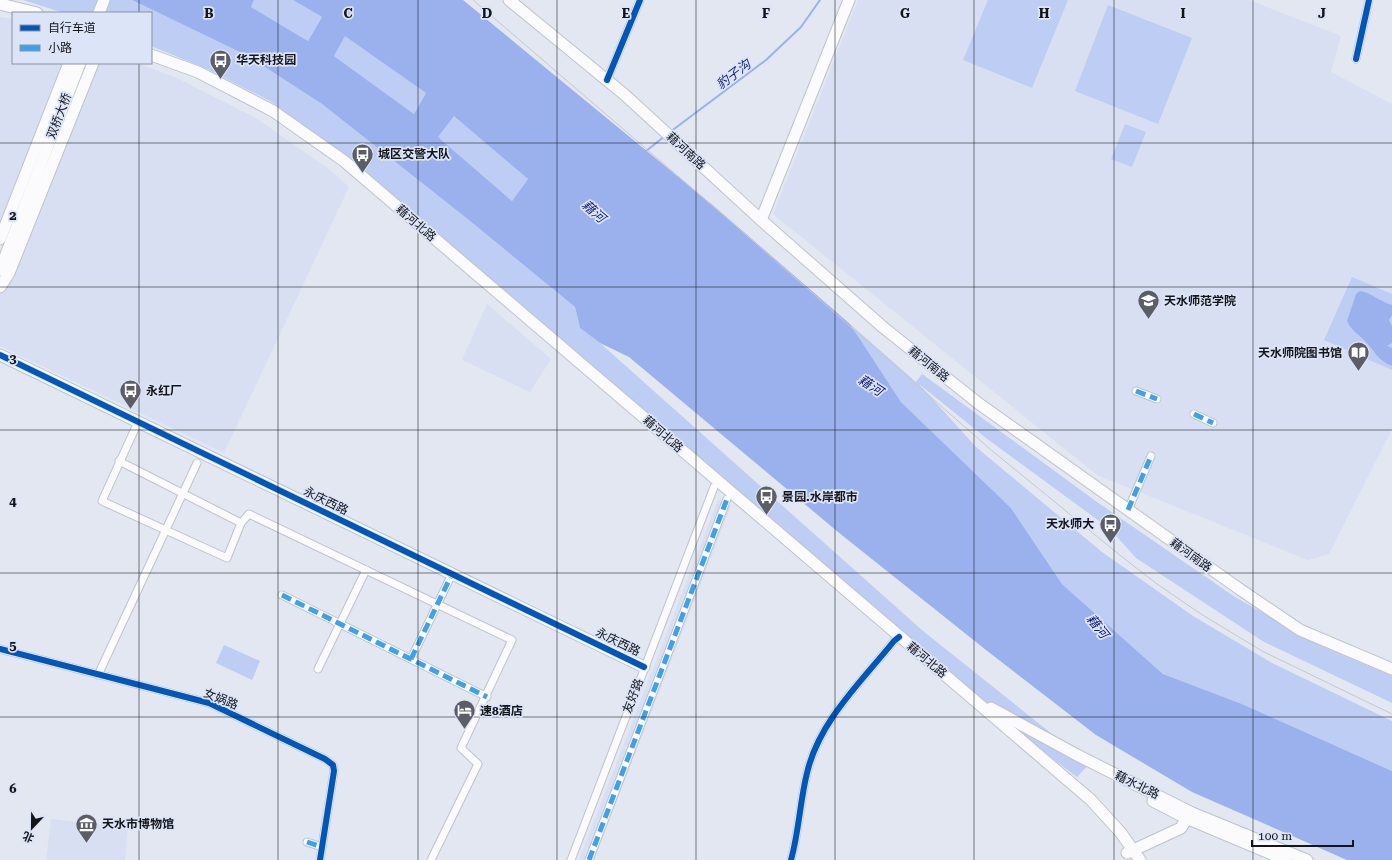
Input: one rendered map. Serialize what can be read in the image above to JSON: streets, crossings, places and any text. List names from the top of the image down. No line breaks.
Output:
{"streets":{"main road":["双桥大桥","藉河南路","藉河北路","永庆西路","藉水北路"],"street":["友好路","女娲路"]},"crossings":[["藉河北路","友好路"],["藉河北路","藉水北路"],["永庆西路","友好路"]],"water":["豹子沟","藉河"],"places":{"bus stop":["华天科技园","城区交警大队","永红厂","景园.水岸都市","天水师大"],"school or university":["天水师范学院"],"library":["天水师院图书馆"],"hotel":["速8酒店"],"museum":["天水市博物馆"]},"legend":["自行车道","小路"],"scale_bar":"100 m","north":"bottom","grid":{"columns":["B","C","D","E","F","G","H","I","J"],"rows":["2","3","4","5","6"]}}
